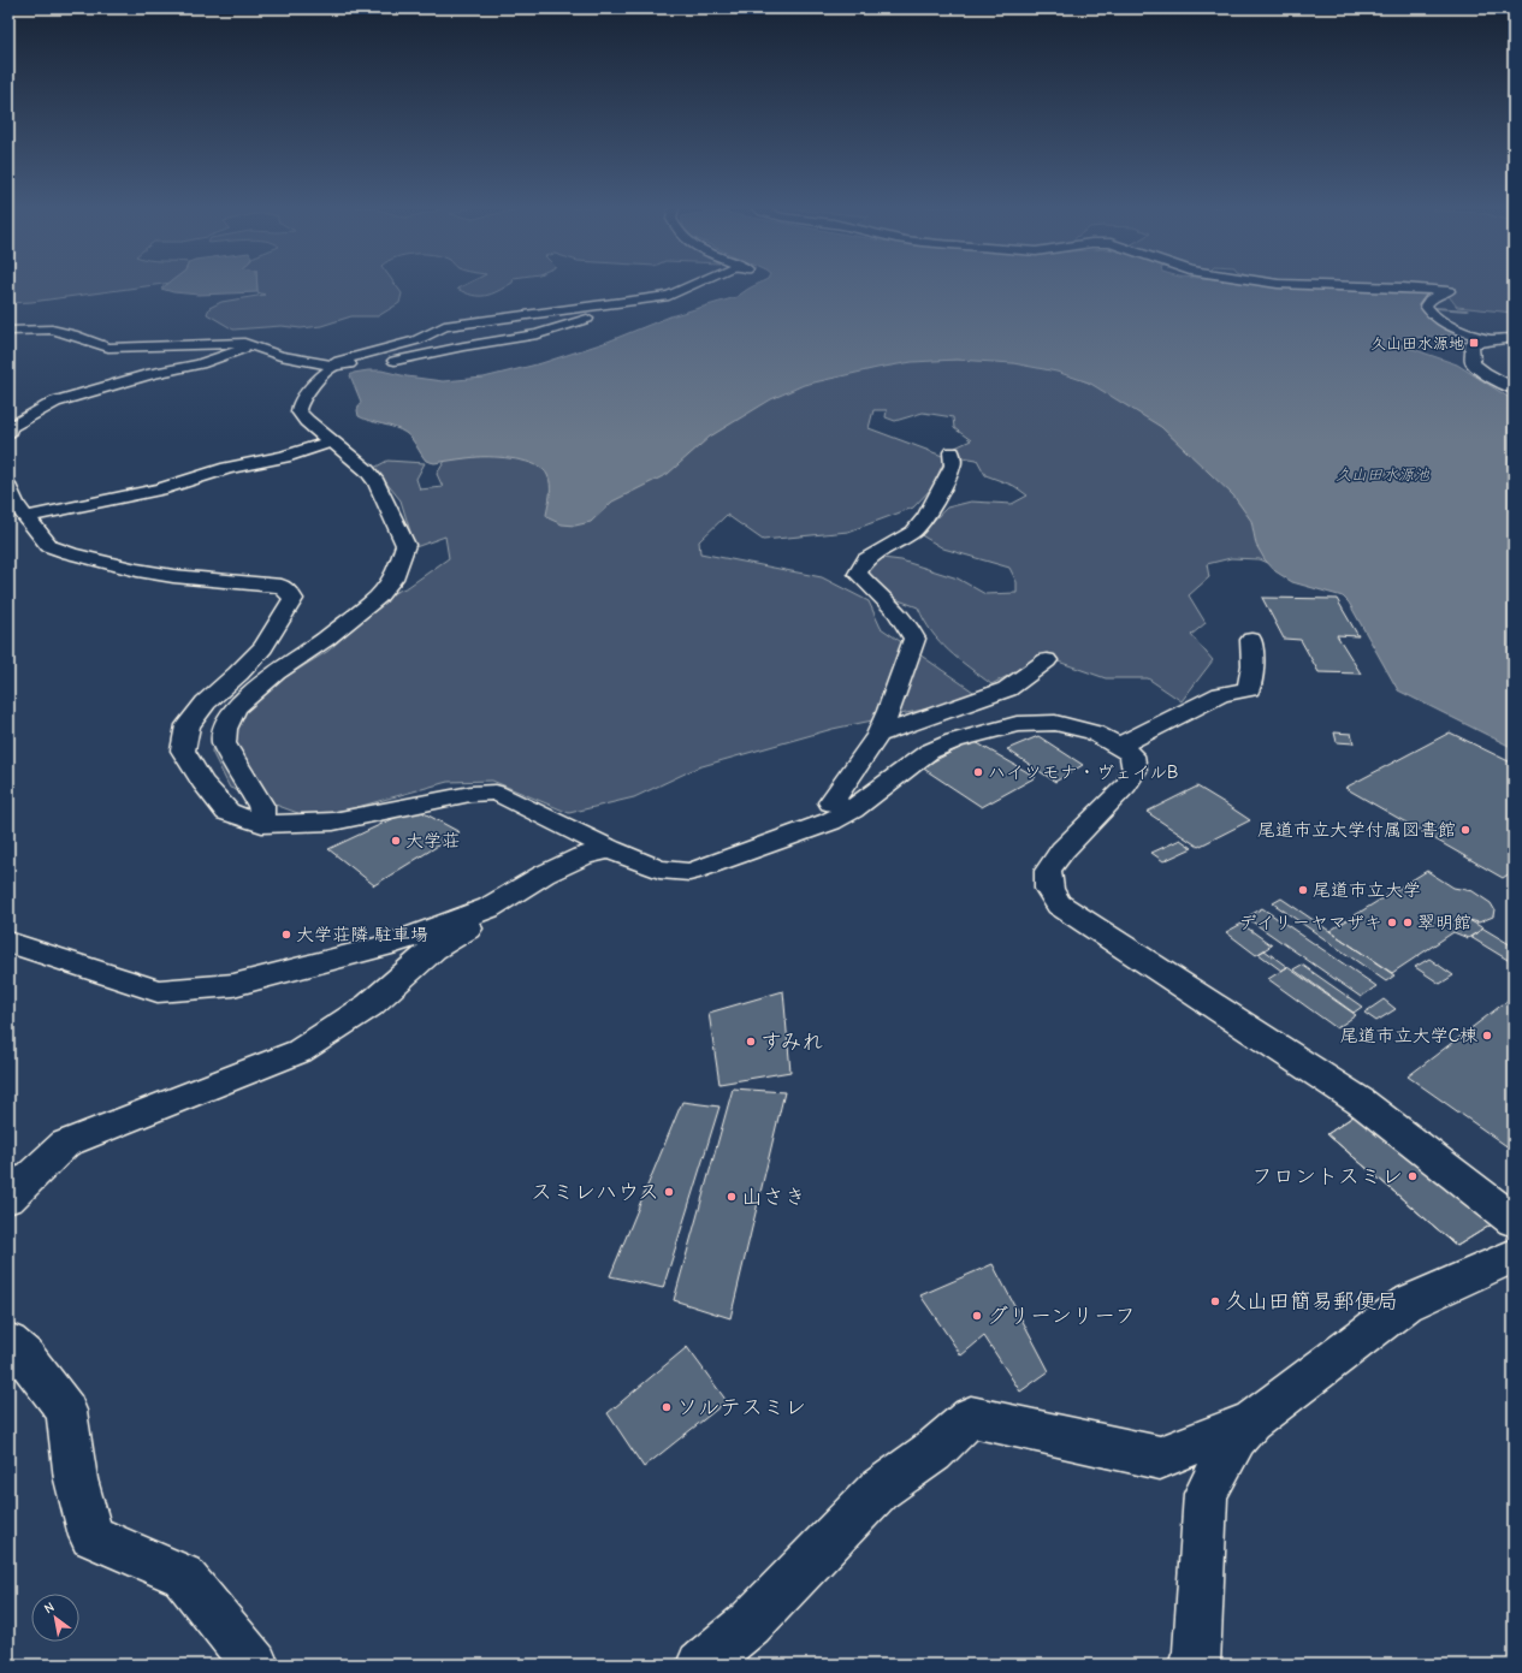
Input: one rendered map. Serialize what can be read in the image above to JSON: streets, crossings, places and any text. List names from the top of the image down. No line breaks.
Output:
{"water":["久山田水源池"],"places":{"transit":["久山田水源地"],"other":["ハイツモナ・ヴェイルB","尾道市立大学付属図書館","大学荘","尾道市立大学","デイリーヤマザキ","翠明館","大学荘隣 駐車場","尾道市立大学C棟","すみれ","フロントスミレ","スミレハウス","山さき","久山田簡易郵便局","グリーンリーフ","ソルテスミレ"]},"north":"top left"}
